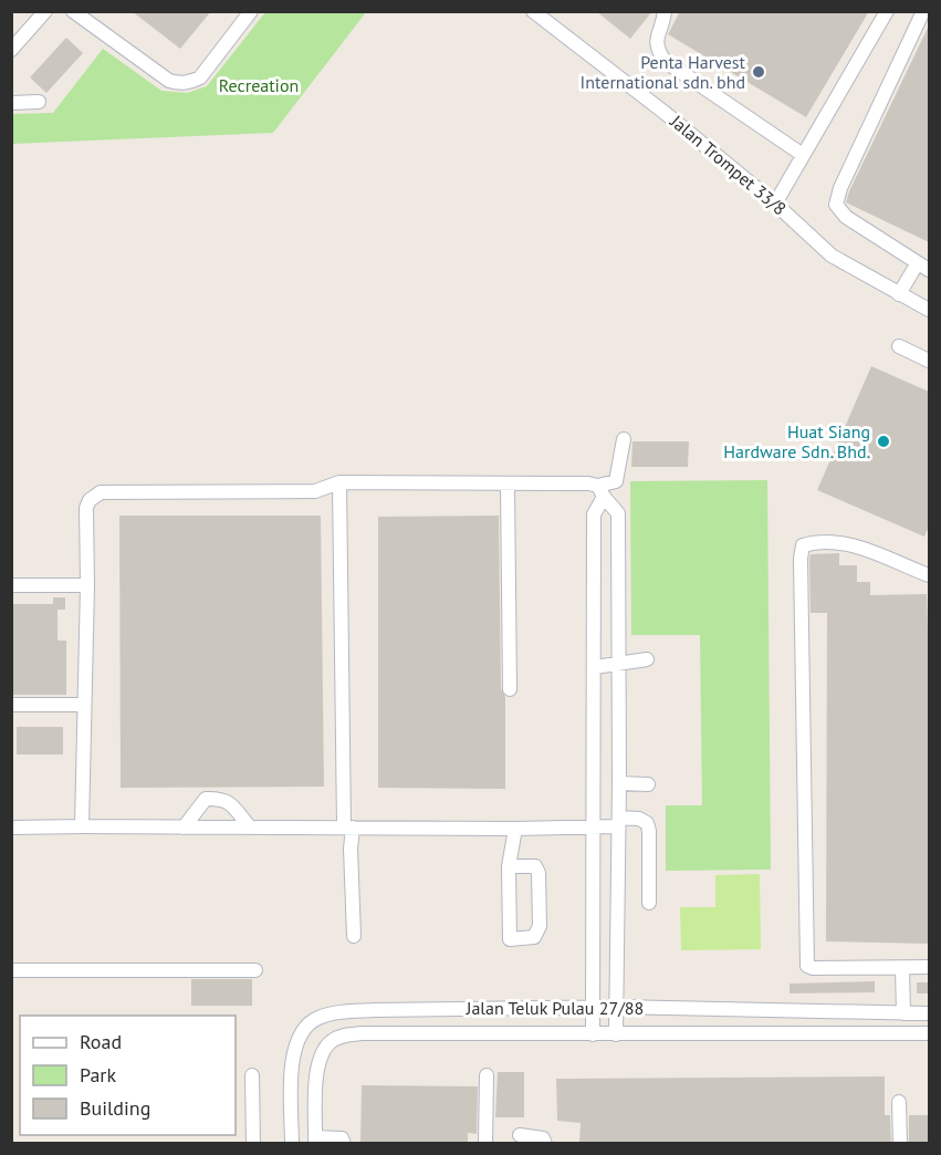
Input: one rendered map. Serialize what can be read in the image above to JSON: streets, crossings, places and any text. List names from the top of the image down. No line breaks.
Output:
{"streets":{"street":["Jalan Trompet 33/8","Jalan Teluk Pulau 27/88"]},"parks":["Recreation"],"places":["Penta Harvest International sdn. bhd","Huat Siang Hardware Sdn. Bhd."],"legend":["Road","Park","Building"]}
